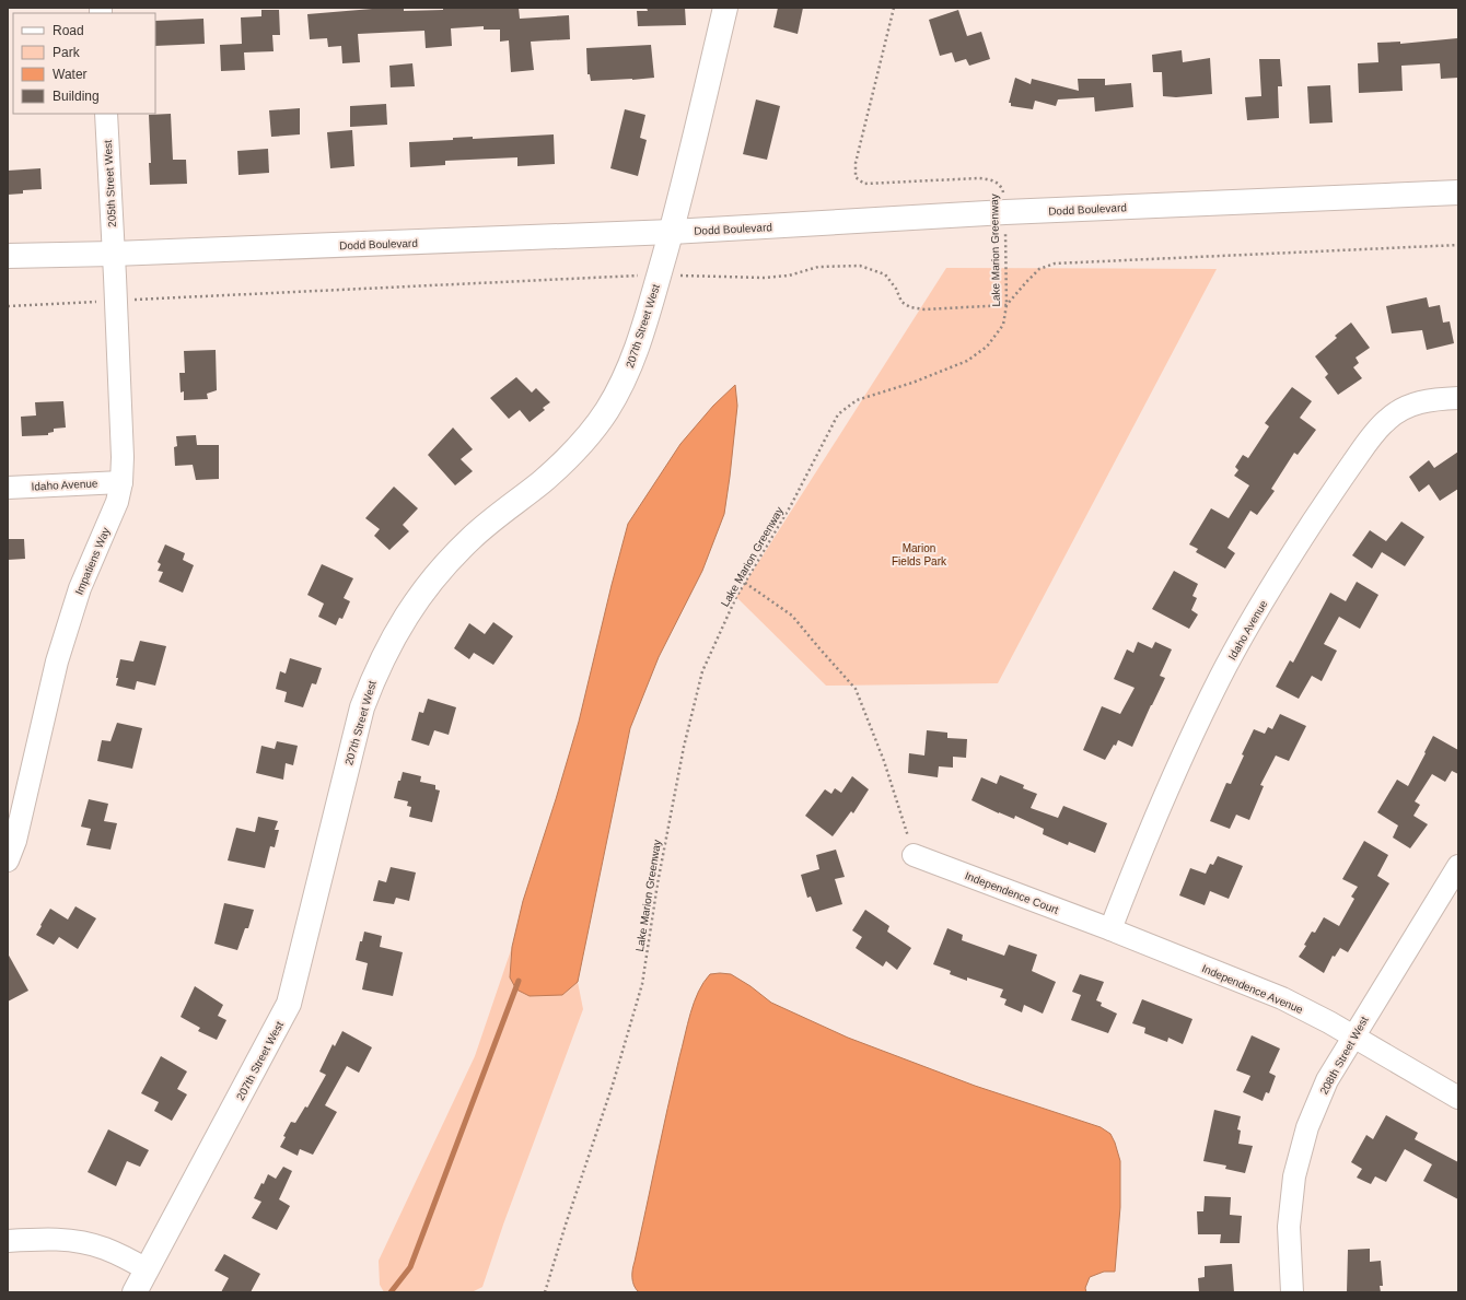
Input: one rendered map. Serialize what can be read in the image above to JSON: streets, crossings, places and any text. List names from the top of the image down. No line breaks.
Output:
{"streets":{"main road":["Dodd Boulevard","207th Street West"],"street":["205th Street West","Idaho Avenue","Impatiens Way","Independence Court","Independence Avenue","208th Street West"],"path":["Lake Marion Greenway"]},"crossings":[["205th Street West","Dodd Boulevard"],["205th Street West","Impatiens Way"],["Dodd Boulevard","Lake Marion Greenway"],["Dodd Boulevard","207th Street West"],["Dodd Boulevard","Impatiens Way"],["Idaho Avenue","Impatiens Way"],["Idaho Avenue","Independence Court"],["Idaho Avenue","Independence Avenue"],["Independence Court","Independence Avenue"],["Independence Avenue","208th Street West"]],"parks":["Marion Fields Park"],"legend":["Road","Park","Water","Building"]}
